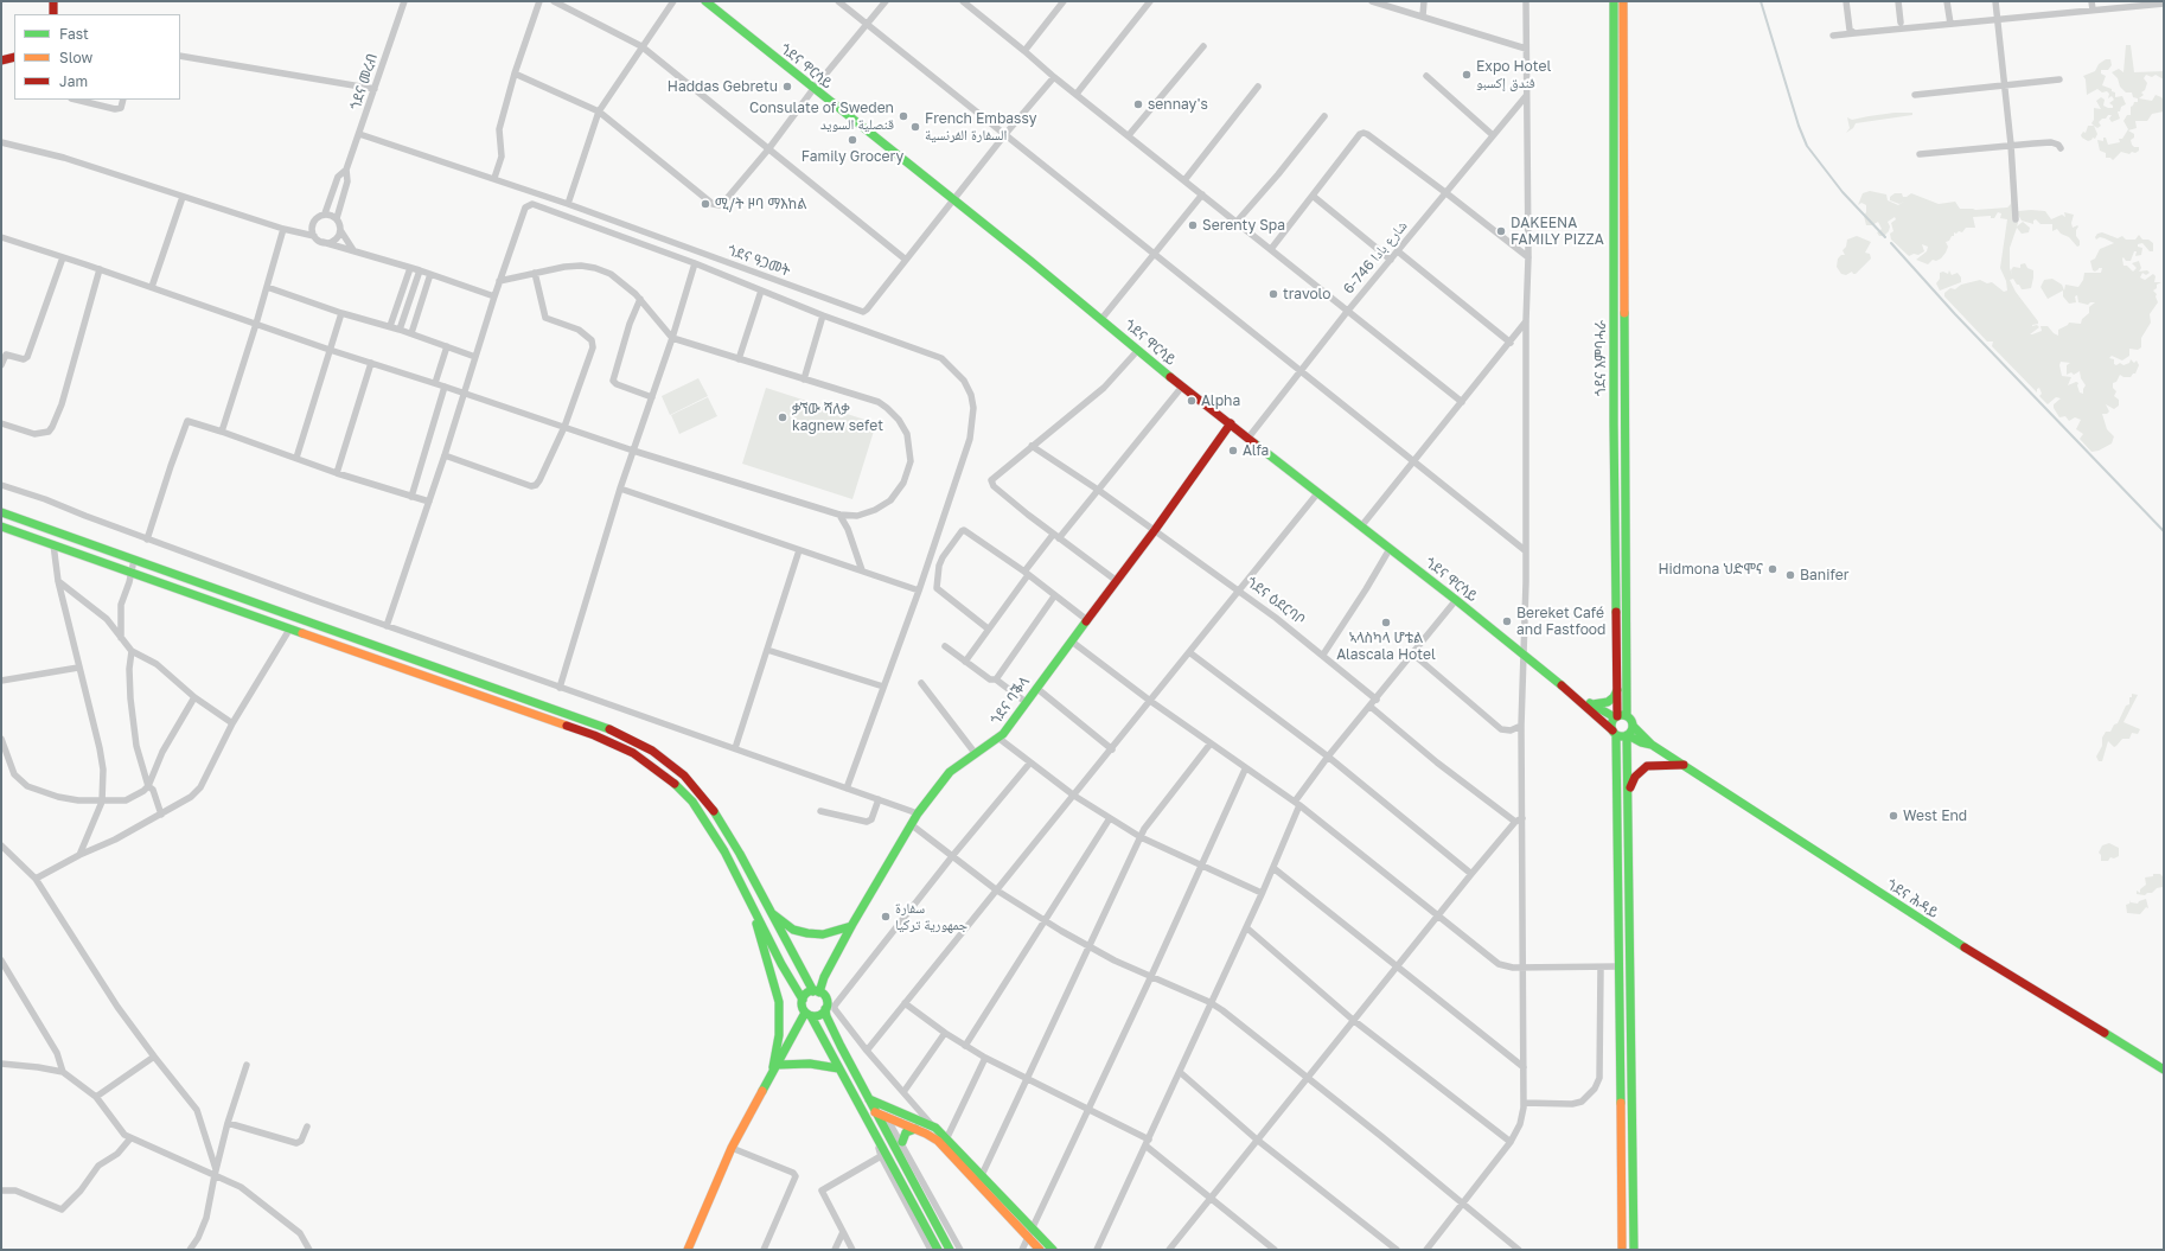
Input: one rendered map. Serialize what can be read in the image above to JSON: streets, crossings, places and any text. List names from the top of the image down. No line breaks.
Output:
{"streets":{"main road":["ጎደና ዋርሳይ","ጎደና እምባሓራ","ጎደና ባቕላ","ጎደና ሕዳይ"],"street":["ጎደና መረብ","شارع بادا 746-6","ጎደና ዓጋመት","ጎደና ዕደርባቦ"]},"crossings":[["ጎደና ዋርሳይ","شارع بادا 746-6"],["ጎደና ዋርሳይ","ጎደና ዓጋመት"],["ጎደና ዋርሳይ","ጎደና እምባሓራ"],["ጎደና ዋርሳይ","ጎደና ባቕላ"],["ጎደና መረብ","ጎደና ዓጋመት"],["ጎደና ዕደርባቦ","ጎደና ባቕላ"]],"places":["Expo Hotel فندق إكسبو","Haddas Gebretu","sennay's","Consulate of Sweden قنصلية السويد","French Embassy السفارة الفرنسية","Family Grocery","ሚ/ት ዞባ ማእከል","Serenty Spa","DAKEENA FAMILY PIZZA","travolo","Alpha","ቃኘው ሻለቃ kagnew sefet","Alfa","Hidmona ህድሞና","Banifer","Bereket Café and Fastfood","ኣላስካላ ሆቴል Alascala Hotel","West End","سفارة جمهورية تركيا"],"legend":["Fast","Slow","Jam"]}
